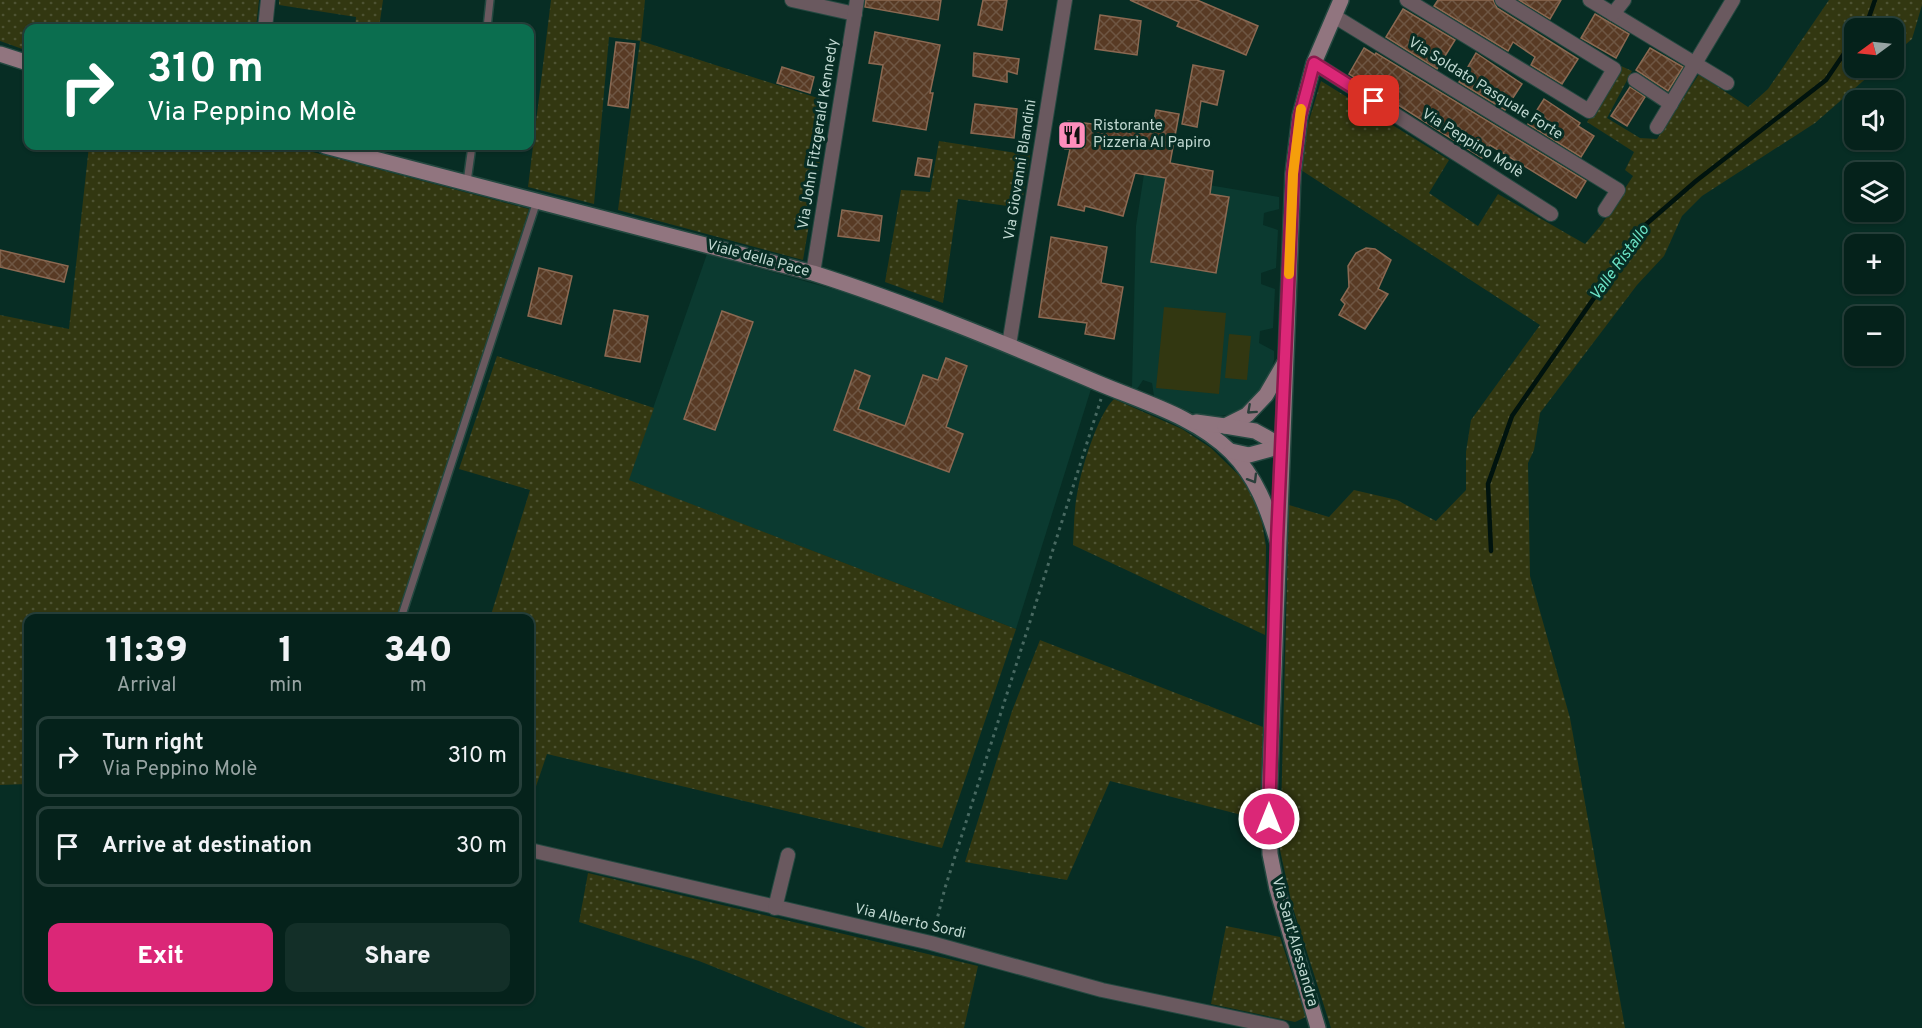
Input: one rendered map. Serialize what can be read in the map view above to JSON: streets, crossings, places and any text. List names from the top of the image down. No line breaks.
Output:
{"streets":{"street":["Via Soldato Pasquale Forte","Via John Fitzgerald Kennedy","Via Peppino Molè","Via Giovanni Blandini","Viale della Pace","Via Alberto Sordi","Via Sant'Alessandra"]},"crossings":[["Via Soldato Pasquale Forte","Via Sant'Alessandra"],["Via John Fitzgerald Kennedy","Viale della Pace"],["Via Peppino Molè","Via Sant'Alessandra"],["Via Giovanni Blandini","Viale della Pace"]],"water":["Valle Ristallo"],"places":{"restaurant":["Ristorante Pizzeria Al Papiro"]},"north":"left","page":{"map_buttons":["+","−"],"turn":["310 m","Via Peppino Molè"],"eta":["11:39","Arrival","1","min","340","m"],"list":[{"name":"Turn right","note":"Via Peppino Molè","value":"310 m"},{"name":"Arrive at destination","value":"30 m"}],"buttons":["Exit","Share"]}}
